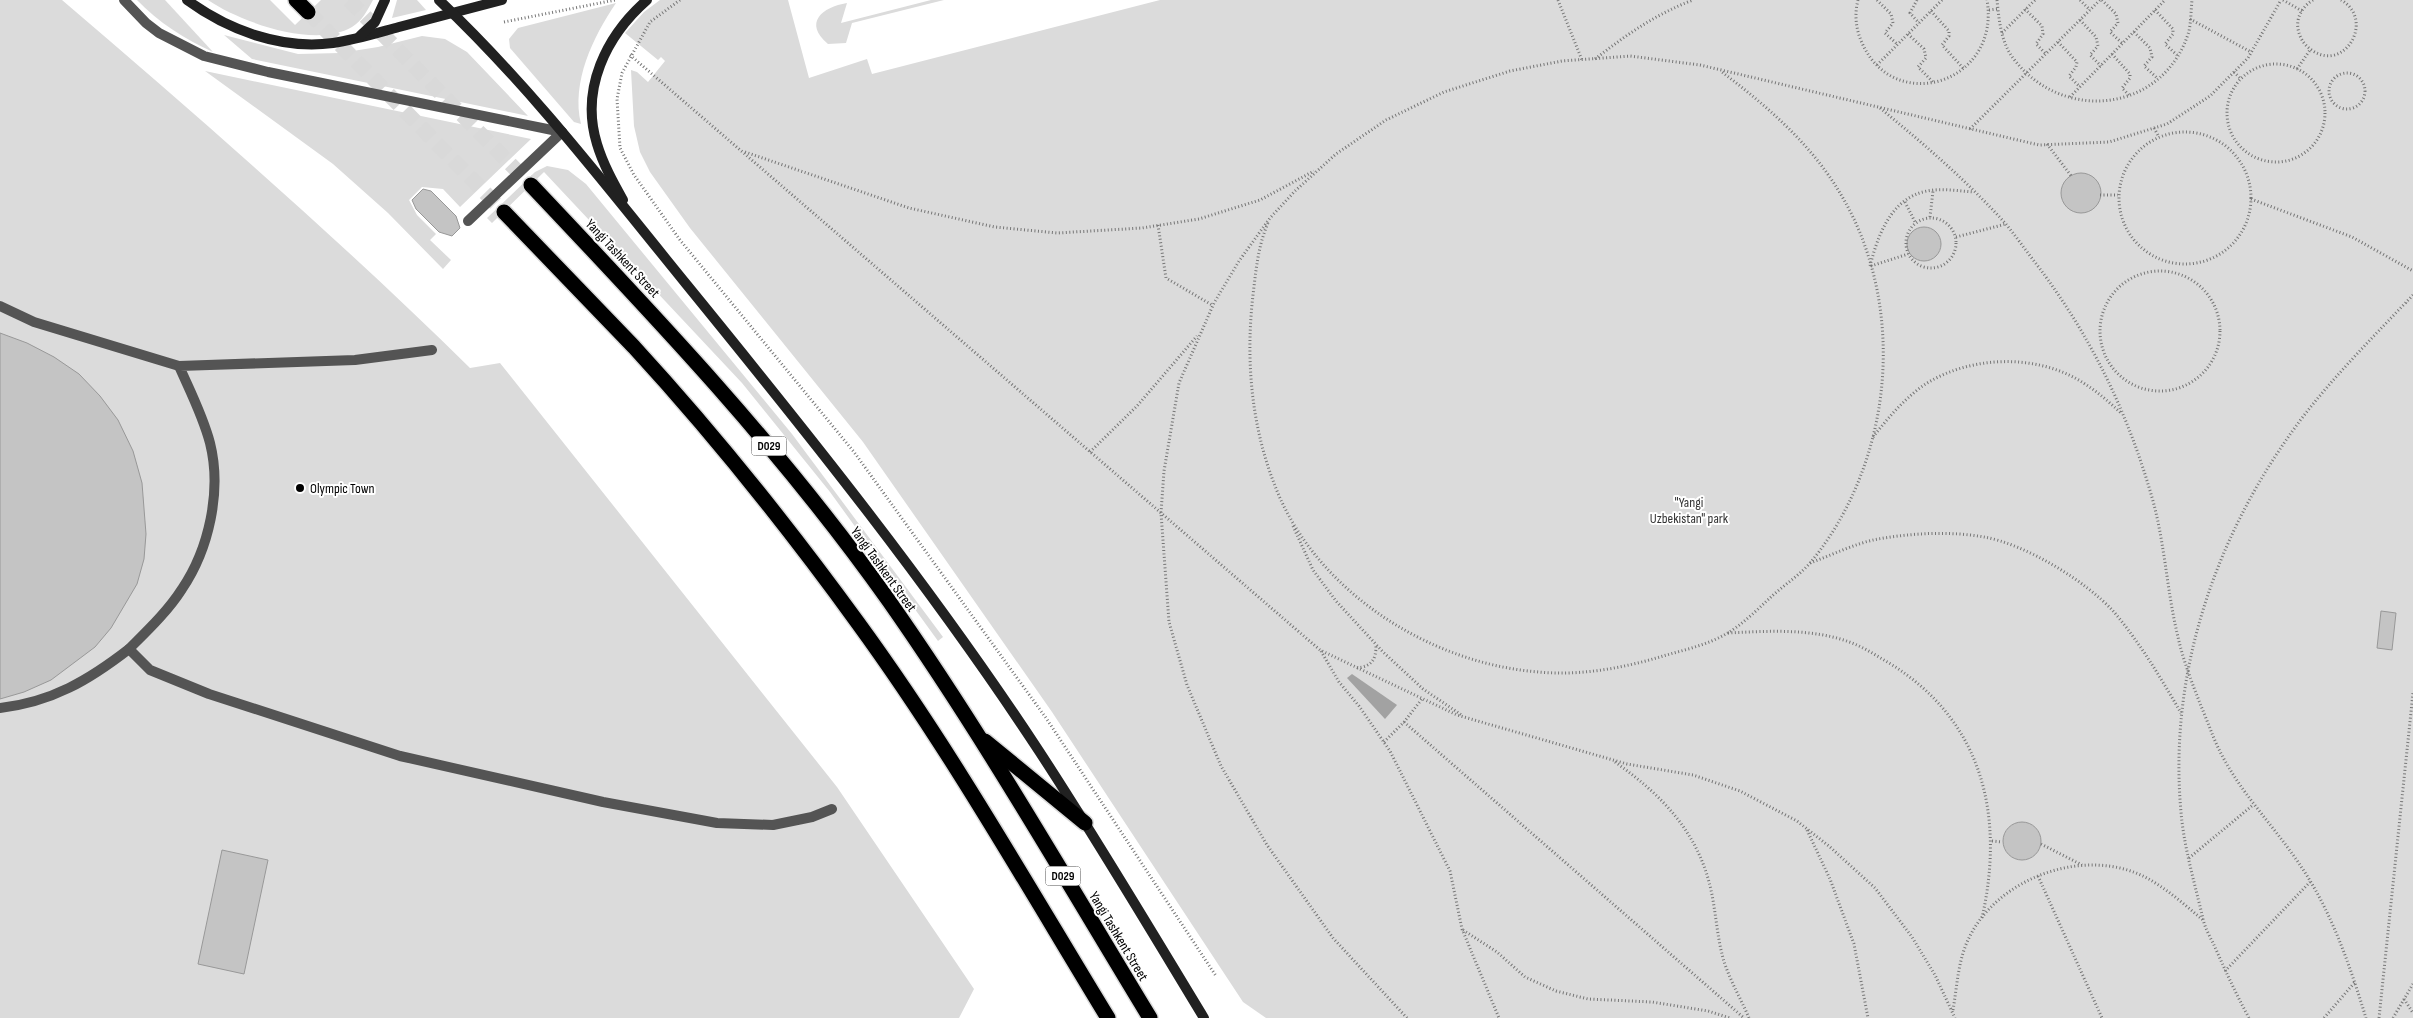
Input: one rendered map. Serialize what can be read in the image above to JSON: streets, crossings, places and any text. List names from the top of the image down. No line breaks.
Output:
{"streets":{"highway":["Yangi Tashkent Street","D029"]},"parks":["\"Yangi Uzbekistan\" park"],"places":["Olympic Town"]}
